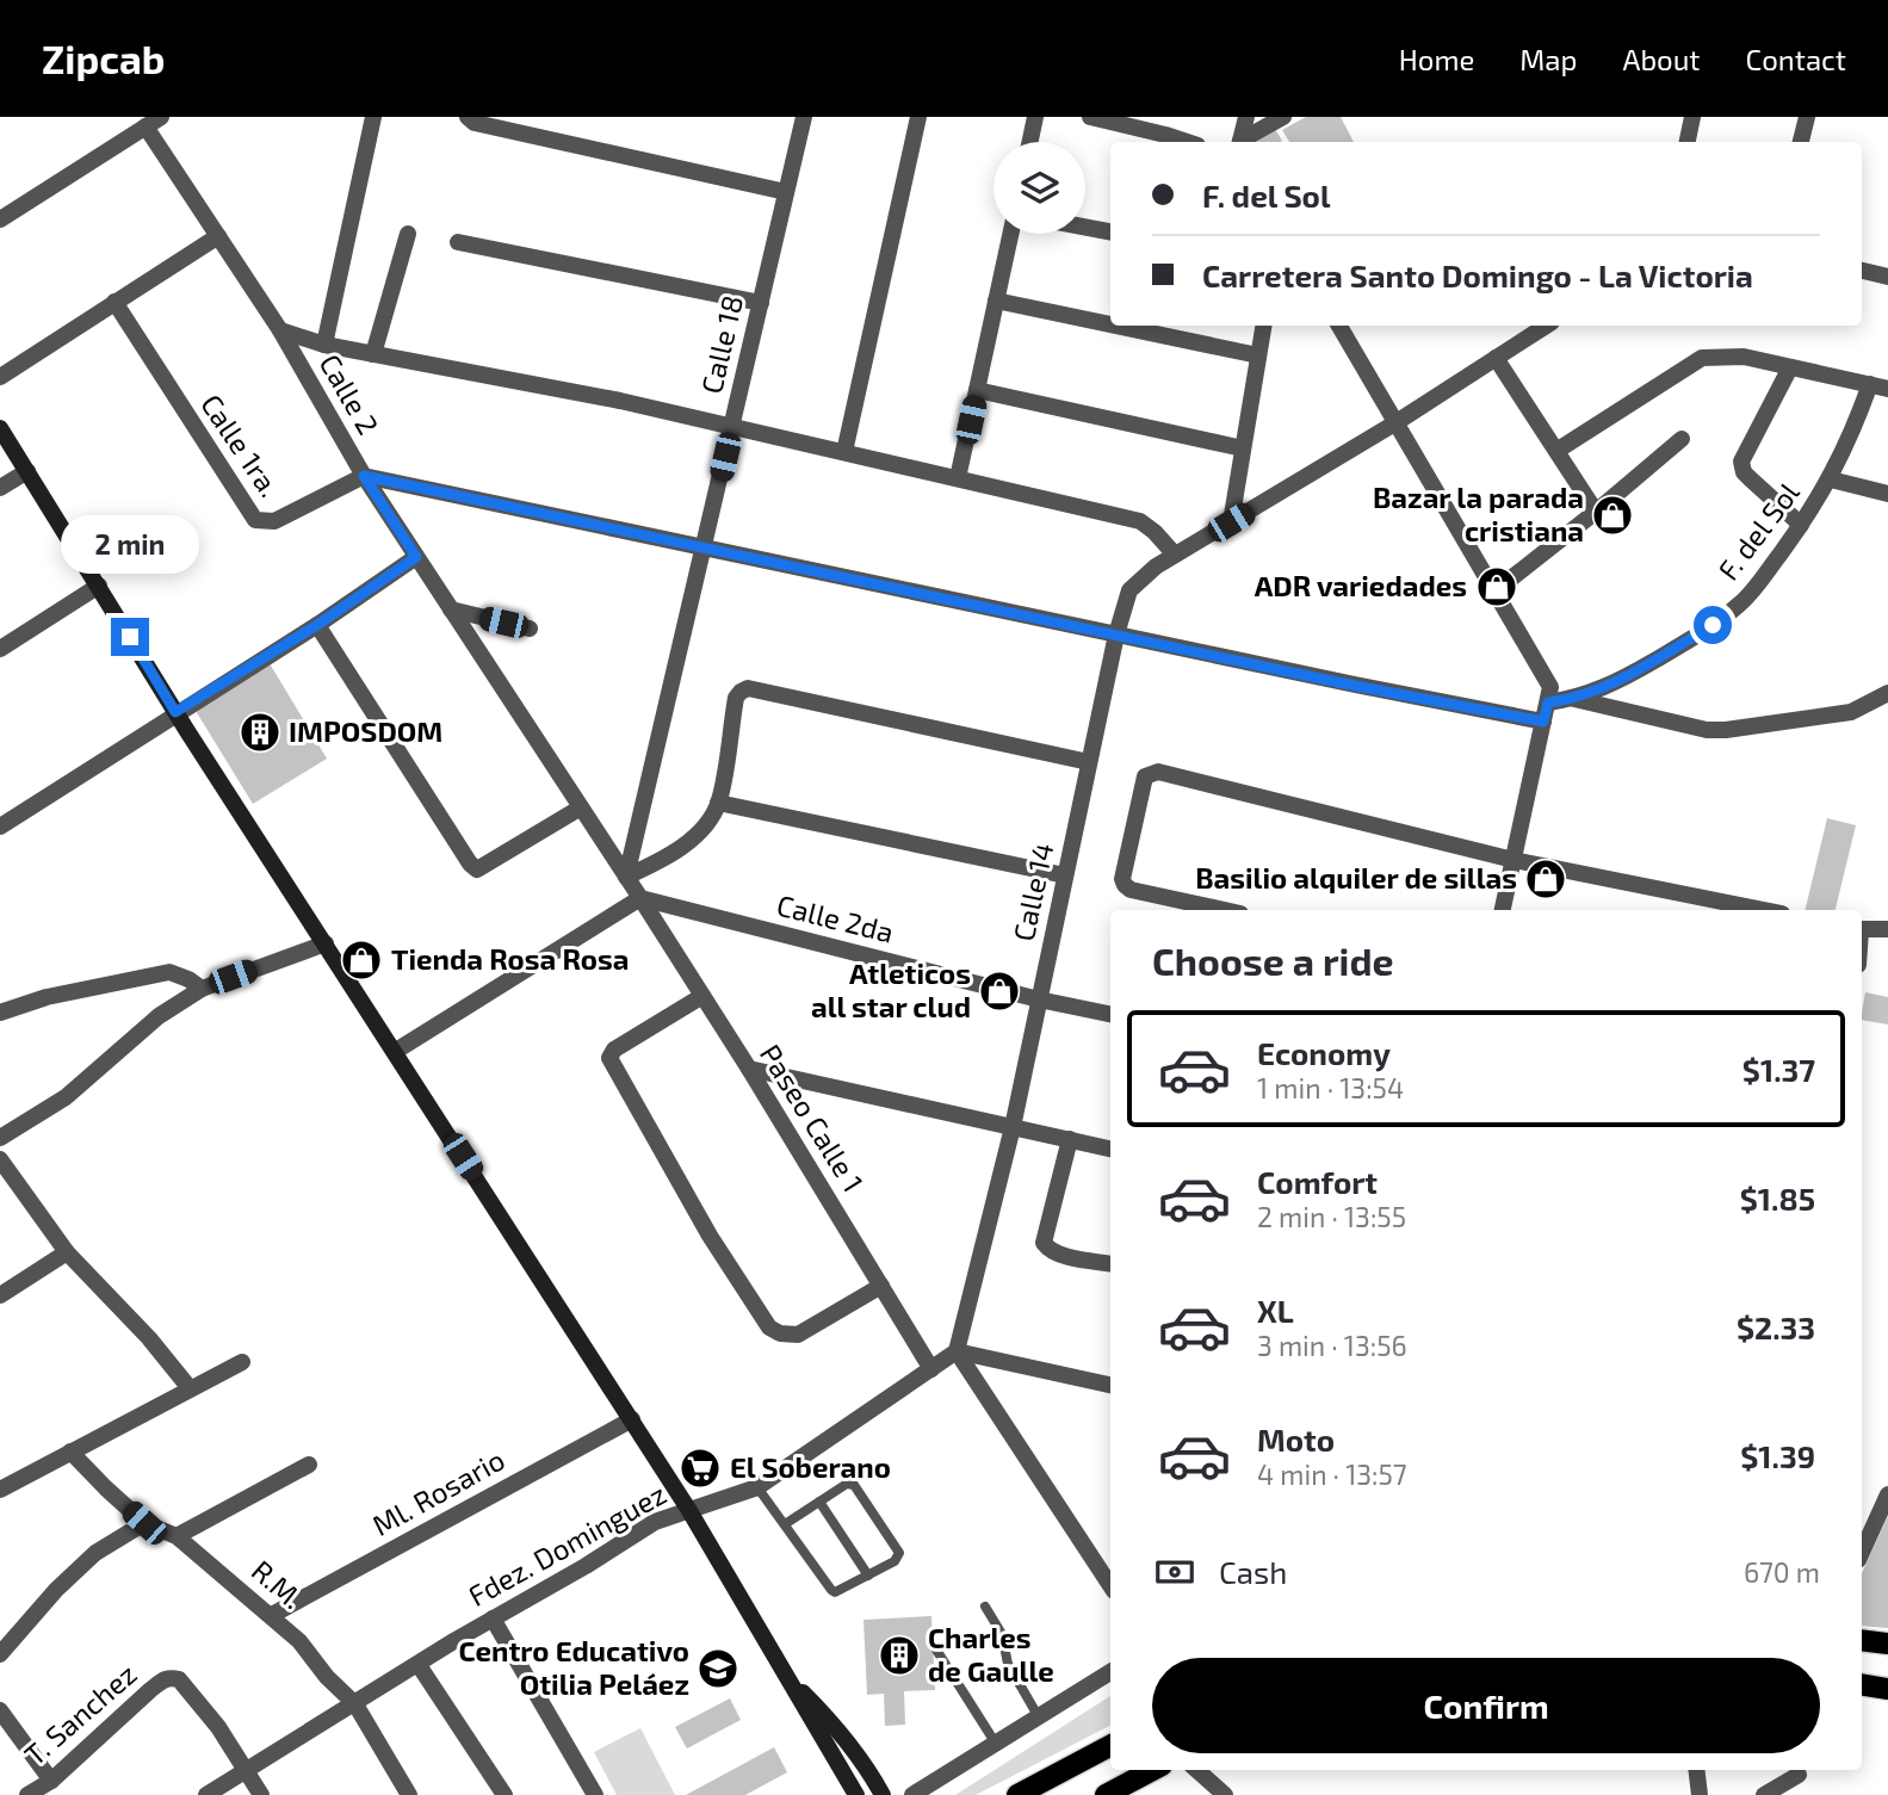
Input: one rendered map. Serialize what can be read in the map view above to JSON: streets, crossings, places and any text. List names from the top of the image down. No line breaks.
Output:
{"streets":{"street":["Calle 18","Calle 2","Calle 1ra.","F. del Sol","Calle 14","Calle 2da","Paseo Calle 1","Ml. Rosario","Fdez. Dominguez","R.M.","T. Sanchez"]},"crossings":[["Calle 18","Calle 2"],["Calle 2","Calle 1ra."],["Calle 2","Calle 2da"],["Calle 2","Paseo Calle 1"],["Calle 14","Calle 2da"],["Calle 14","Fdez. Dominguez"],["Calle 2da","Paseo Calle 1"],["Paseo Calle 1","Fdez. Dominguez"],["Ml. Rosario","R.M."],["Fdez. Dominguez","R.M."],["Fdez. Dominguez","T. Sanchez"]],"places":{"shop":["Bazar la parada cristiana","ADR variedades","Basilio alquiler de sillas","Tienda Rosa Rosa","Atleticos all star clud"],"building":["IMPOSDOM","Charles de Gaulle"],"supermarket":["El Soberano"],"school or university":["Centro Educativo Otilia Peláez"]},"page":{"header":"Zipcab","nav":["Home","Map","About","Contact"],"banner":["F. del Sol","Carretera Santo Domingo - La Victoria"],"bubble":"2 min","heading":"Choose a ride","list":[{"name":"Economy","note":"1 min · 13:54","value":"$1.37"},{"name":"Comfort","note":"2 min · 13:55","value":"$1.85"},{"name":"XL","note":"3 min · 13:56","value":"$2.33"},{"name":"Moto","note":"4 min · 13:57","value":"$1.39"}],"pay":["Cash","670 m"],"buttons":"Confirm"}}
